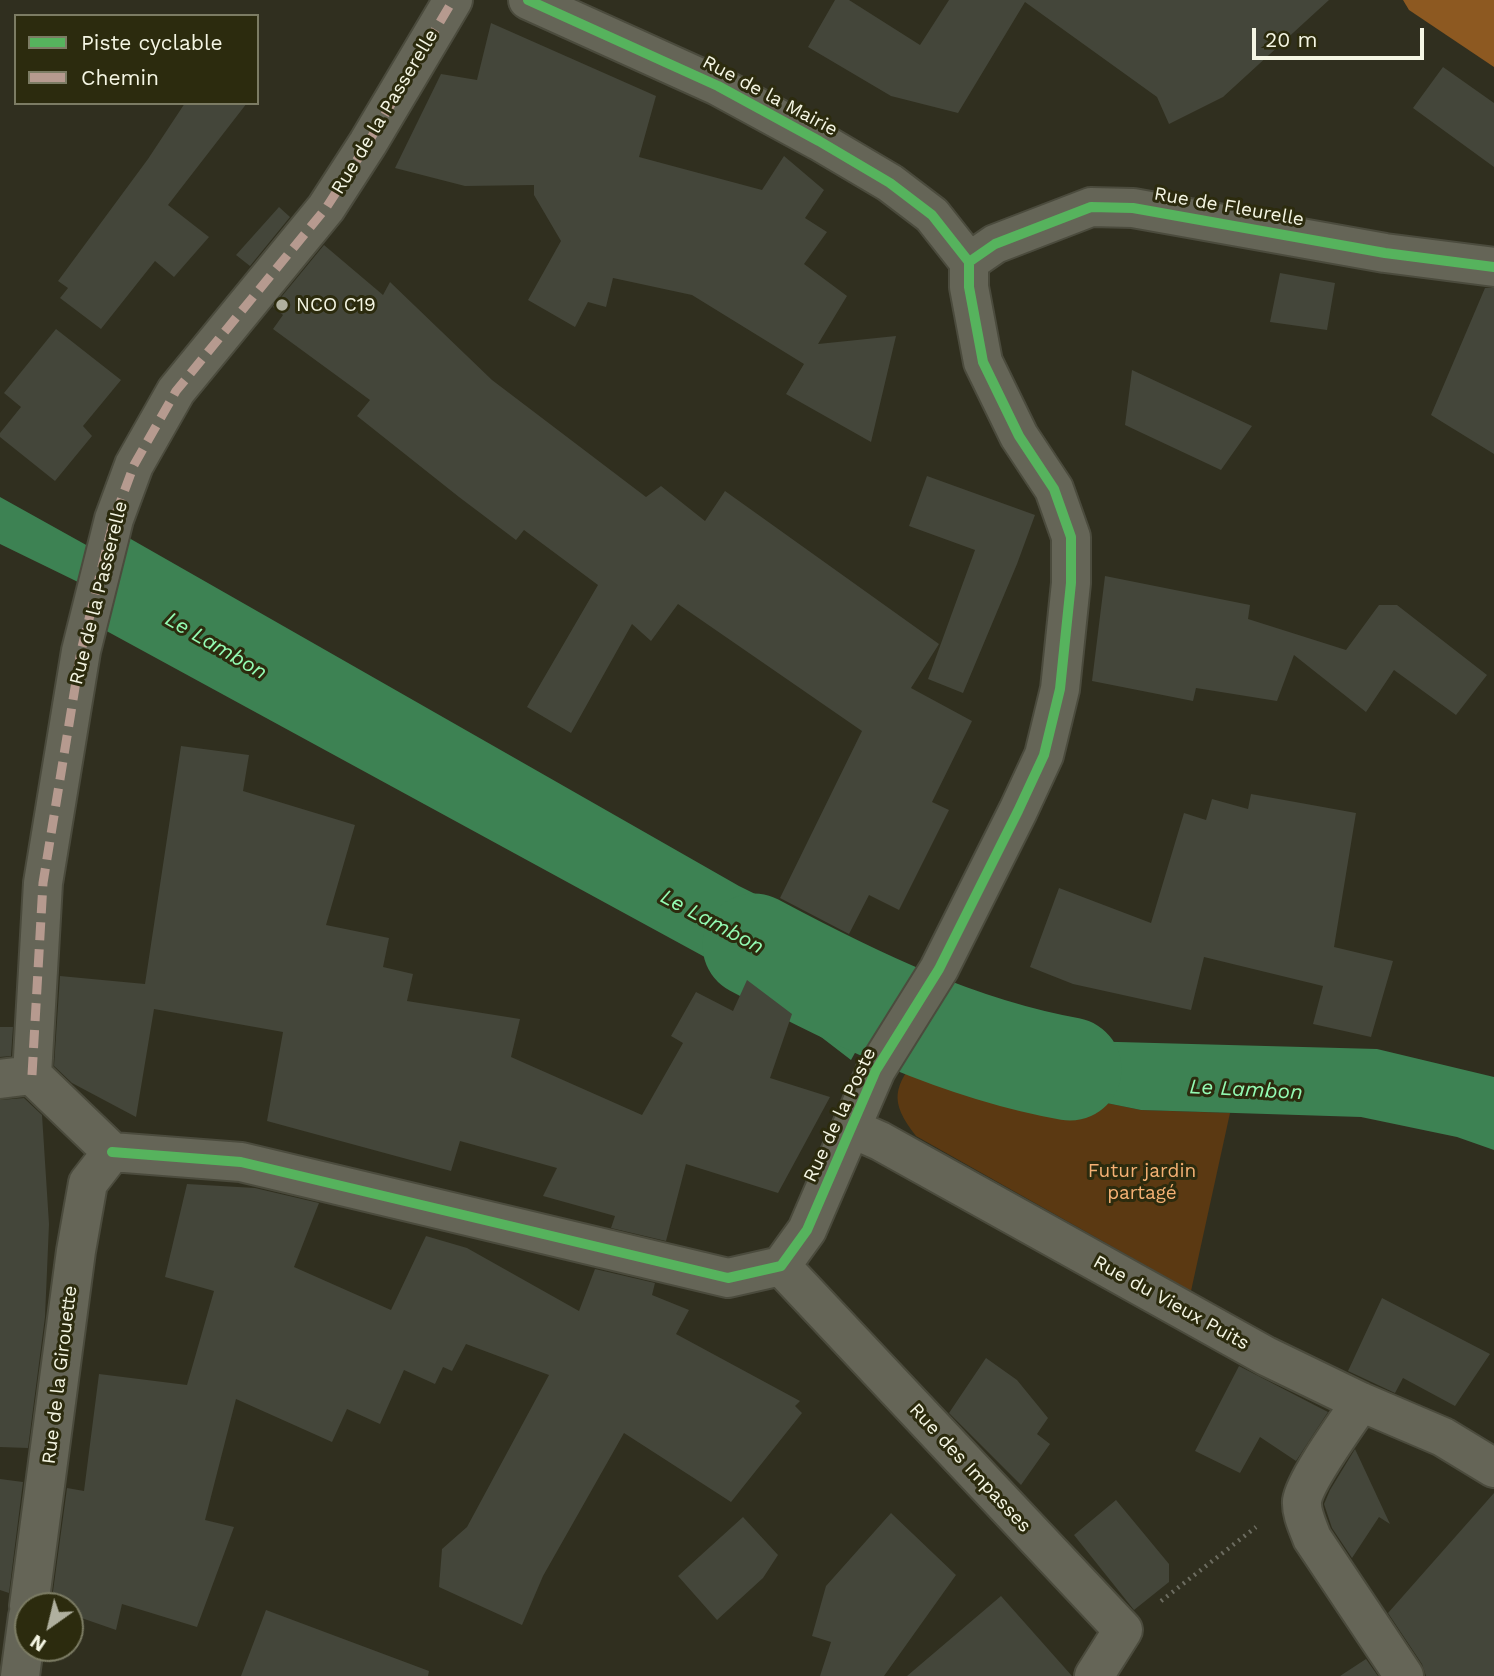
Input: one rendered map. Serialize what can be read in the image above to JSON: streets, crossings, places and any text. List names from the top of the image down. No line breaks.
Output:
{"streets":{"street":["Rue de la Mairie","Rue de la Passerelle","Rue de Fleurelle","Rue de la Poste","Rue du Vieux Puits","Rue de la Girouette","Rue des Impasses"]},"crossings":[["Rue de la Mairie","Rue de Fleurelle"],["Rue de la Mairie","Rue de la Poste"],["Rue de Fleurelle","Rue de la Poste"],["Rue de la Poste","Rue du Vieux Puits"],["Rue de la Poste","Rue des Impasses"]],"water":["Le Lambon"],"parks":["Futur jardin partagé"],"places":["NCO C19"],"legend":["Piste cyclable","Chemin"],"scale_bar":"20 m","north":"bottom left"}
